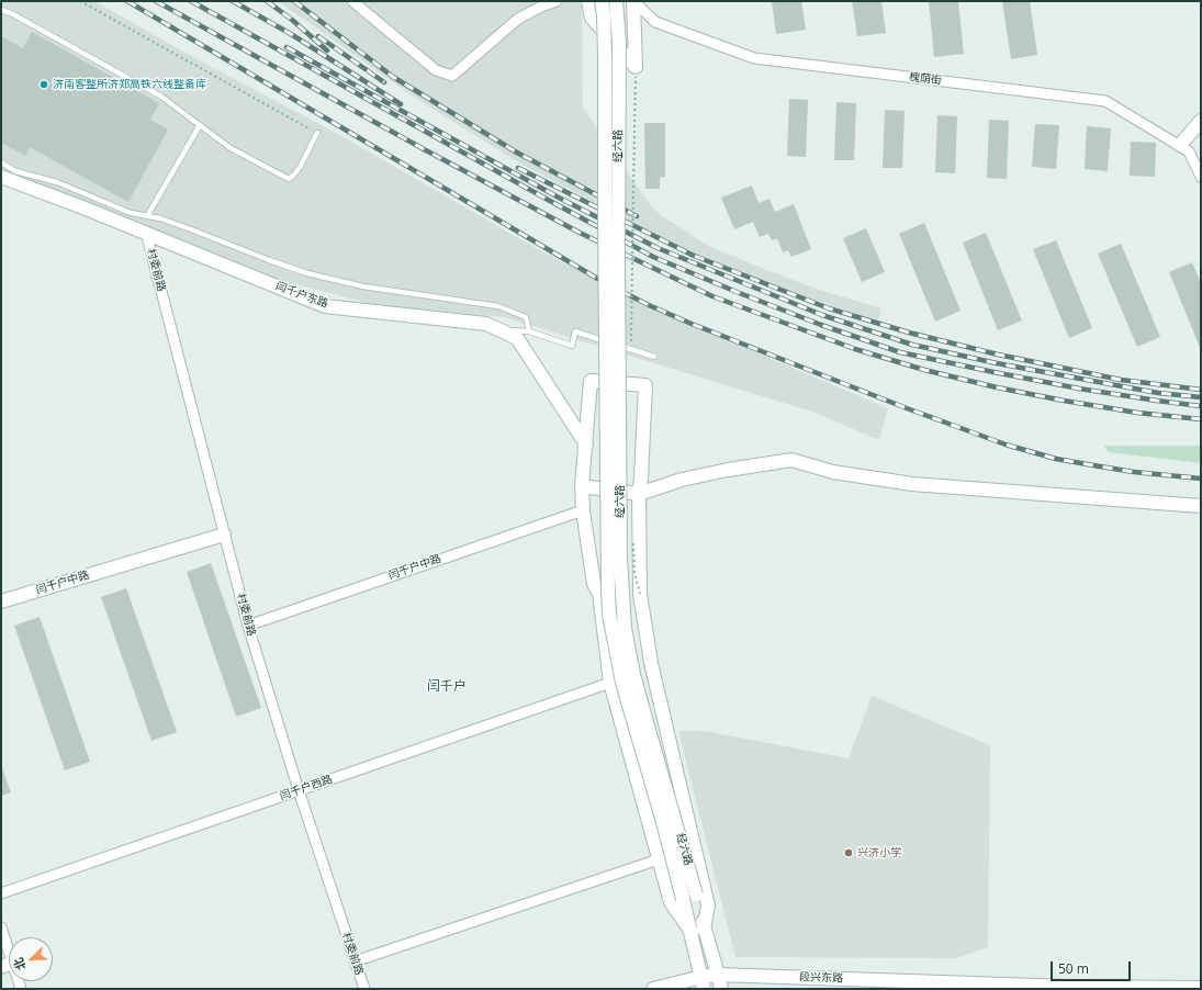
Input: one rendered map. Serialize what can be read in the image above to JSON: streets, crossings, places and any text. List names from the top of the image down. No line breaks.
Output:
{"streets":{"main road":["经六路","闫千户东路","闫千户中路","段兴东路"],"street":["槐荫街","村委前路","闫千户西路"]},"crossings":[["经六路","段兴东路"],["村委前路","闫千户东路"],["村委前路","闫千户中路"],["村委前路","闫千户西路"]],"districts":["闫千户"],"places":["济南客整所济郑高铁六线整备库","兴济小学"],"scale_bar":"50 m","north":"bottom left"}
